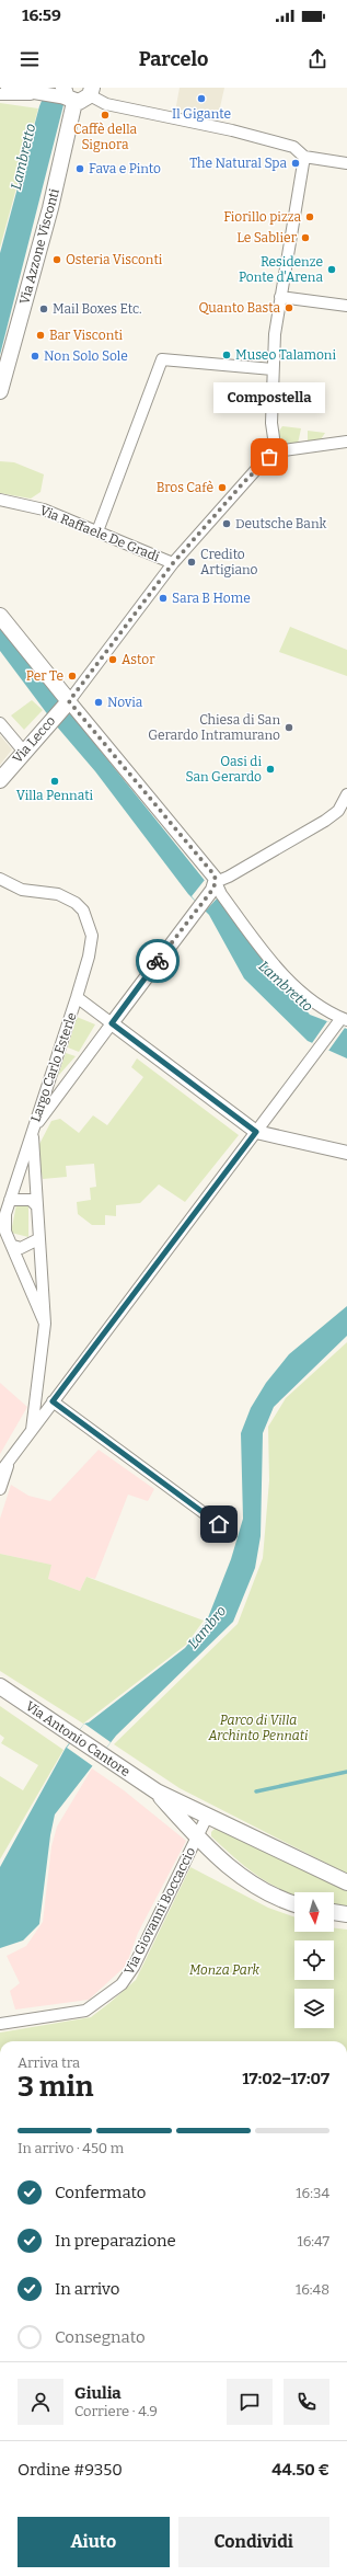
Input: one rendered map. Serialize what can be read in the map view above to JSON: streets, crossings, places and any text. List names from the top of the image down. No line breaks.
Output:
{"streets":{"main road":["Via Azzone Visconti","Via Lecco","Via Antonio Cantore","Via Giovanni Boccaccio"],"street":["Via Raffaele De Gradi","Largo Carlo Esterle"]},"crossings":[["Via Antonio Cantore","Via Giovanni Boccaccio"]],"water":["Lambretto","Lambro"],"parks":["Parco di Villa Archinto Pennati","Monza Park"],"places":["Il Gigante","Caffè della Signora","The Natural Spa","Fava e Pinto","Fiorillo pizza","Le Sablier","Osteria Visconti","Residenze Ponte d'Arena","Quanto Basta","Mail Boxes Etc.","Bar Visconti","Museo Talamoni","Non Solo Sole","Compostella","Bros Cafè","Deutsche Bank","Credito Artigiano","Sara B Home","Astor","Per Te","Novia","Chiesa di San Gerardo Intramurano","Oasi di San Gerardo","Villa Pennati"],"north":"bottom","page":{"status":"16:59","header":"Parcelo","bubble":"Compostella","heading":["3 min","Arriva tra","17:02–17:07"],"panel":["Giulia","Corriere · 4.9","Ordine #9350","44.50 €"],"bar":"In arrivo · 450 m","list":[["Confermato","16:34"],["In preparazione","16:47"],["In arrivo","16:48"],"Consegnato"],"buttons":["Aiuto","Condividi"]}}
